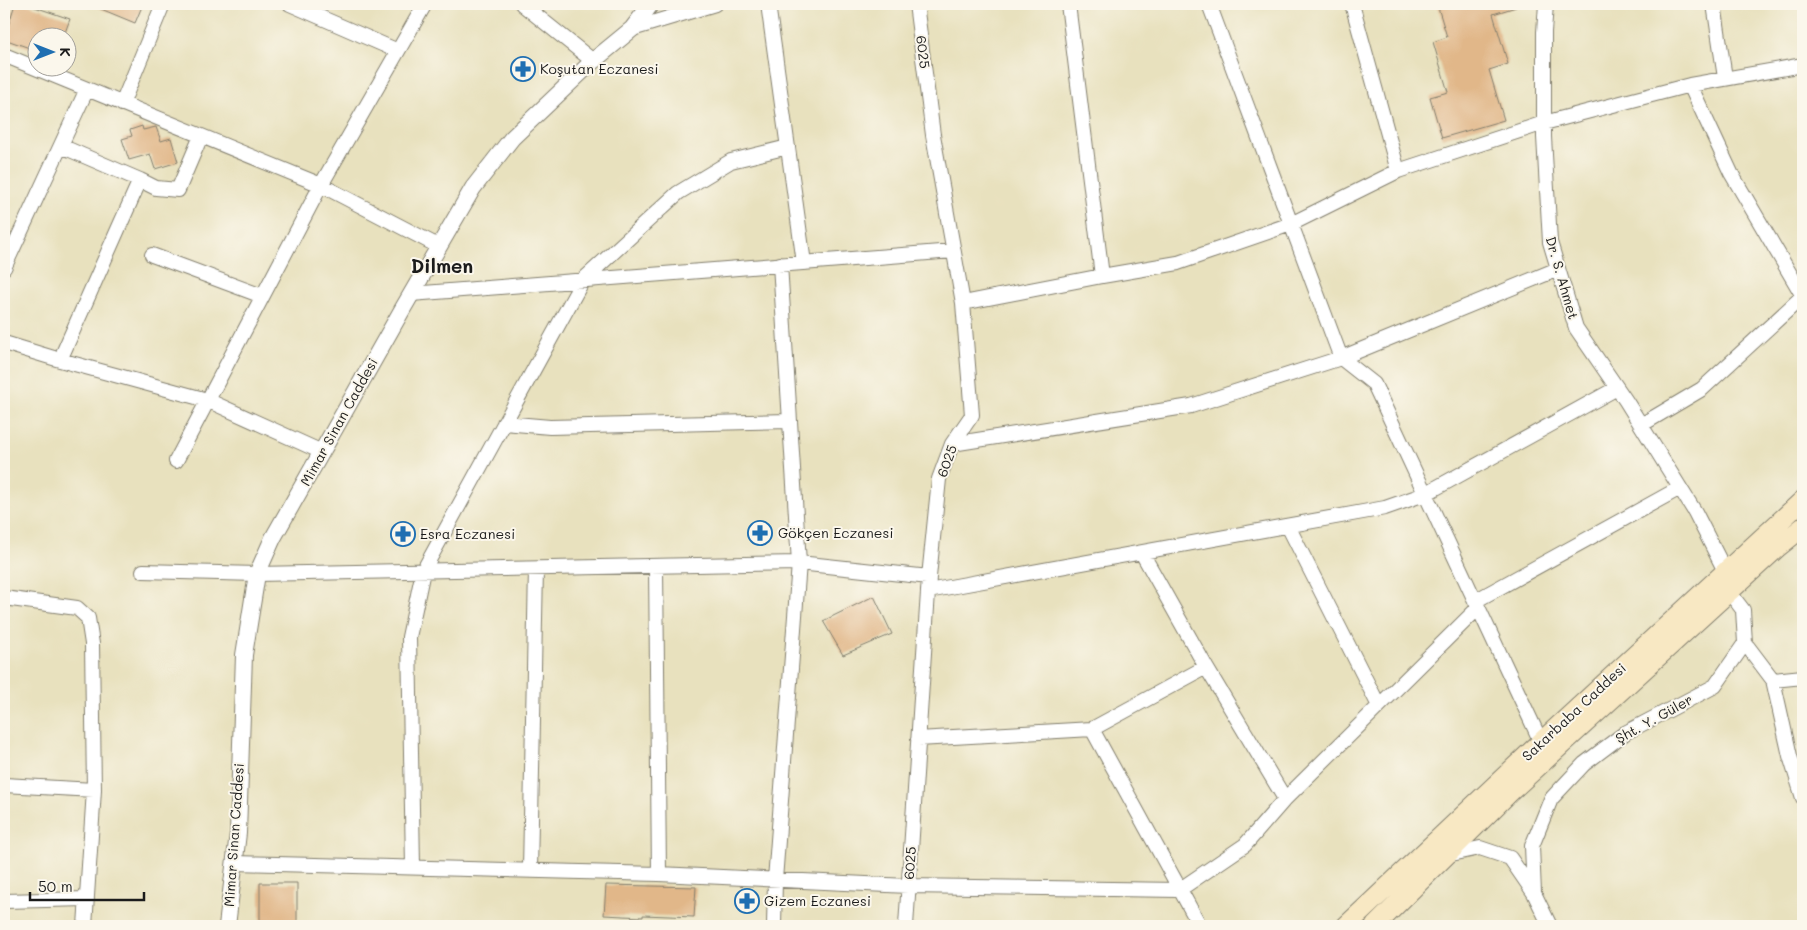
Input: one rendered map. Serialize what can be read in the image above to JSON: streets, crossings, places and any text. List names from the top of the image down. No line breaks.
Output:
{"streets":{"main road":["Sakarbaba Caddesi"],"street":["6025","Dr. S. Ahmet","Mimar Sinan Caddesi","Şht. Y. Güler"]},"crossings":[["Dr. S. Ahmet","Sakarbaba Caddesi"]],"districts":["Dilmen"],"places":{"pharmacy":["Koşutan Eczanesi","Gökçen Eczanesi","Esra Eczanesi","Gizem Eczanesi"]},"scale_bar":"50 m","north":"right"}
